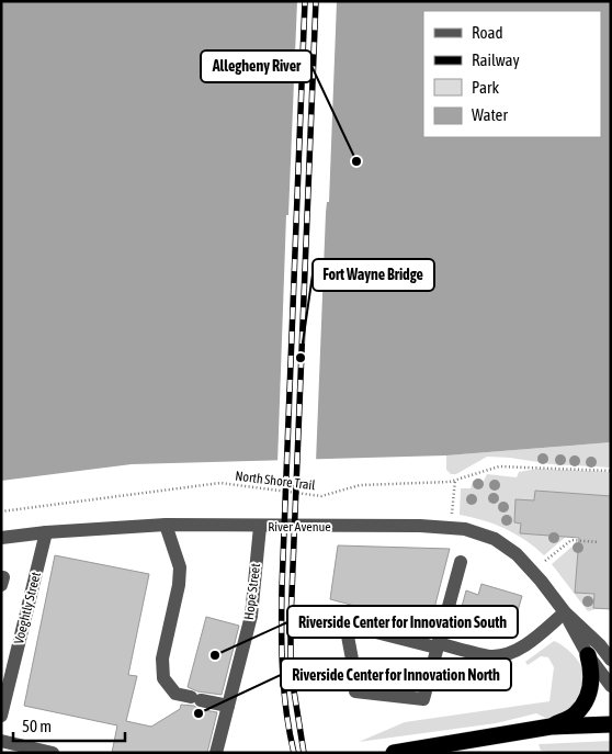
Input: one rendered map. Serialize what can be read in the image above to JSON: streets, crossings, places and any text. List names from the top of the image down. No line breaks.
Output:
{"streets":{"street":["River Avenue","Hope Street","Voeghtly Street"],"path":["North Shore Trail"]},"crossings":[["River Avenue","Hope Street"],["River Avenue","Voeghtly Street"]],"places":["Allegheny River","Fort Wayne Bridge","Riverside Center for Innovation South","Riverside Center for Innovation North"],"legend":["Road","Railway","Park","Water"],"scale_bar":"50 m"}
